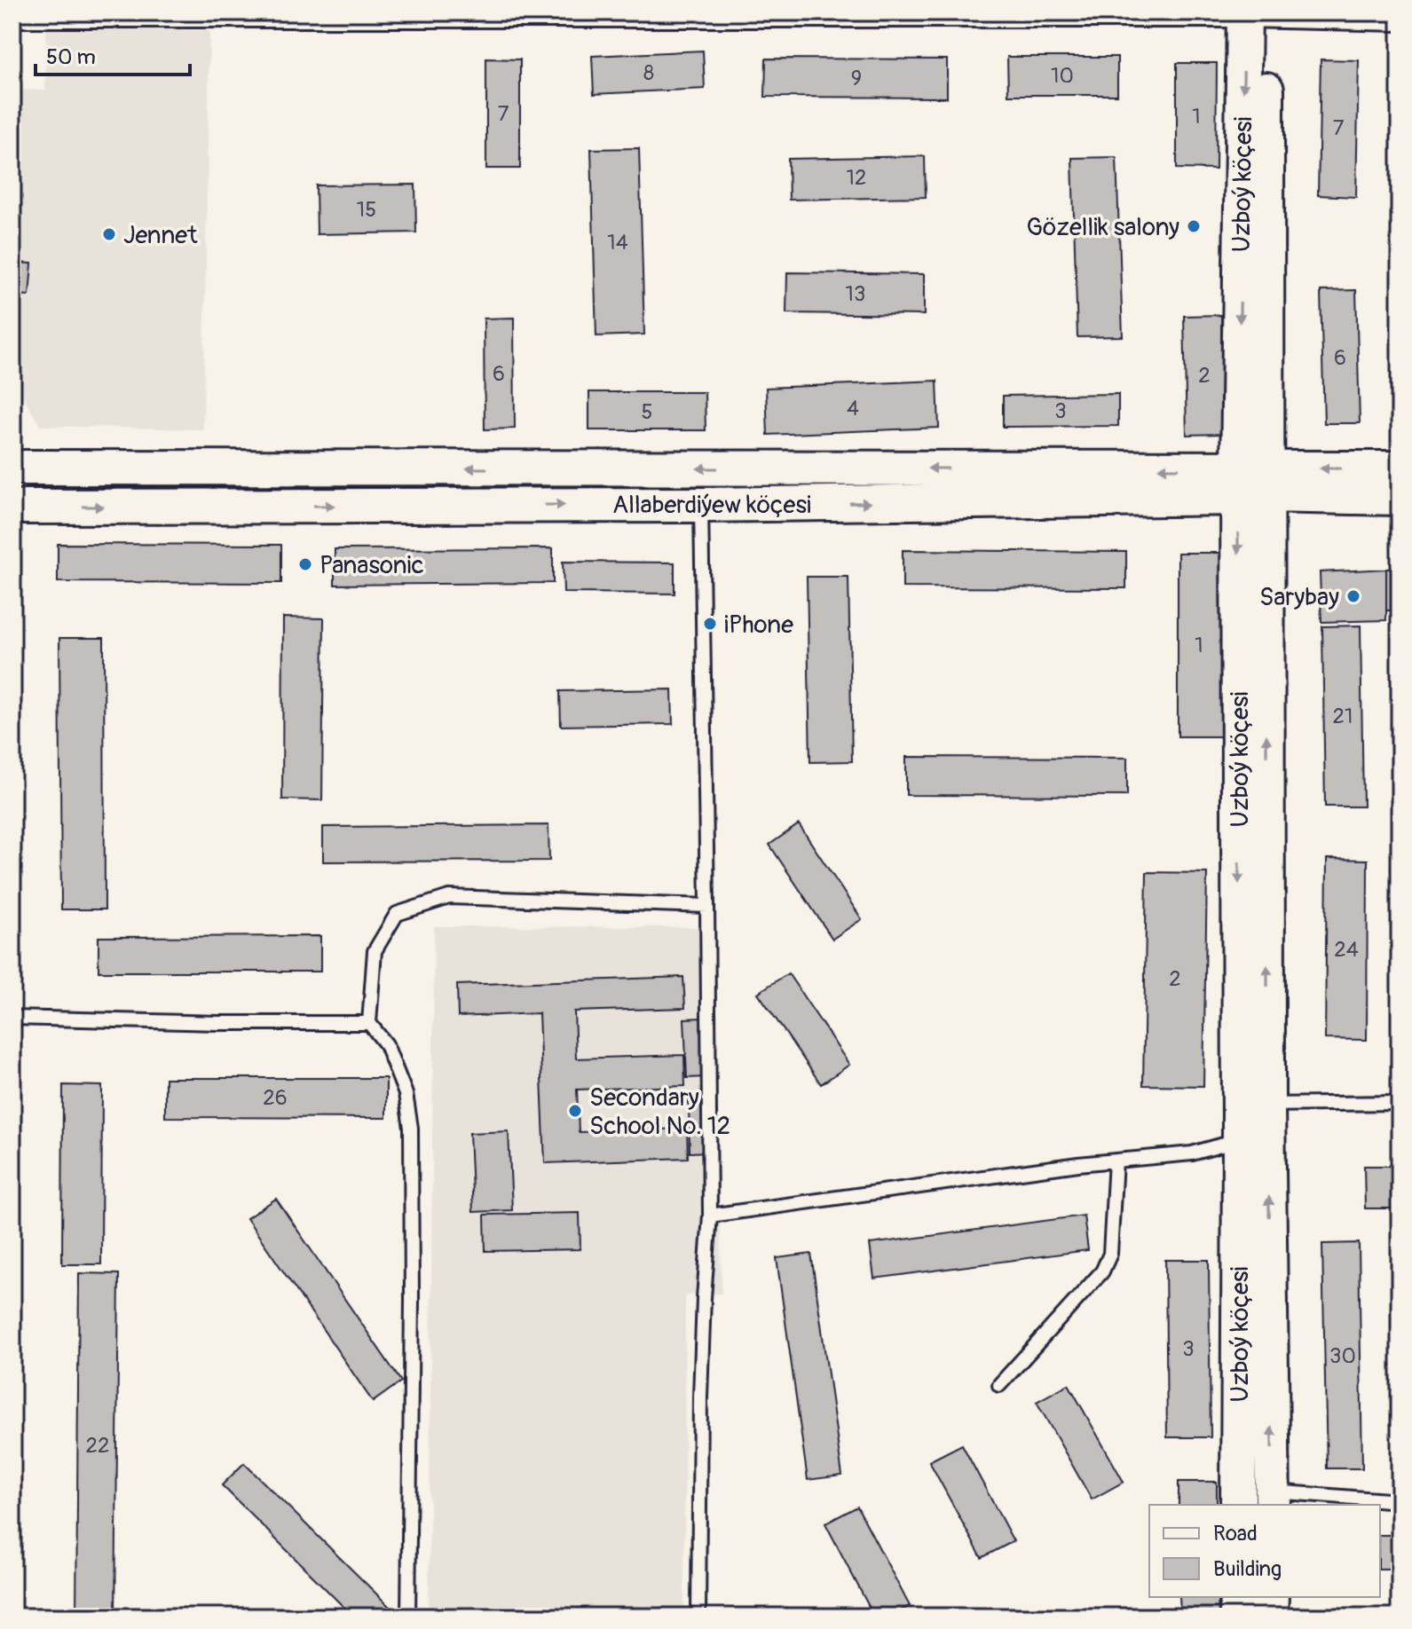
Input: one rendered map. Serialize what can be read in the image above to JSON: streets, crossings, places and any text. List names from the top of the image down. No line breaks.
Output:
{"streets":{"street":["Uzboý köçesi","Allaberdiýew köçesi"]},"crossings":[["Uzboý köçesi","Allaberdiýew köçesi"]],"places":["Gözellik salony","Jennet","Panasonic","Sarybay","iPhone","Secondary School No. 12"],"house_numbers":["8","10","9","7","1","7","12","15","14","13","6","6","2","4","3","5","1","21","24","2","26","3","30","22"],"legend":["Road","Building"],"scale_bar":"50 m"}
